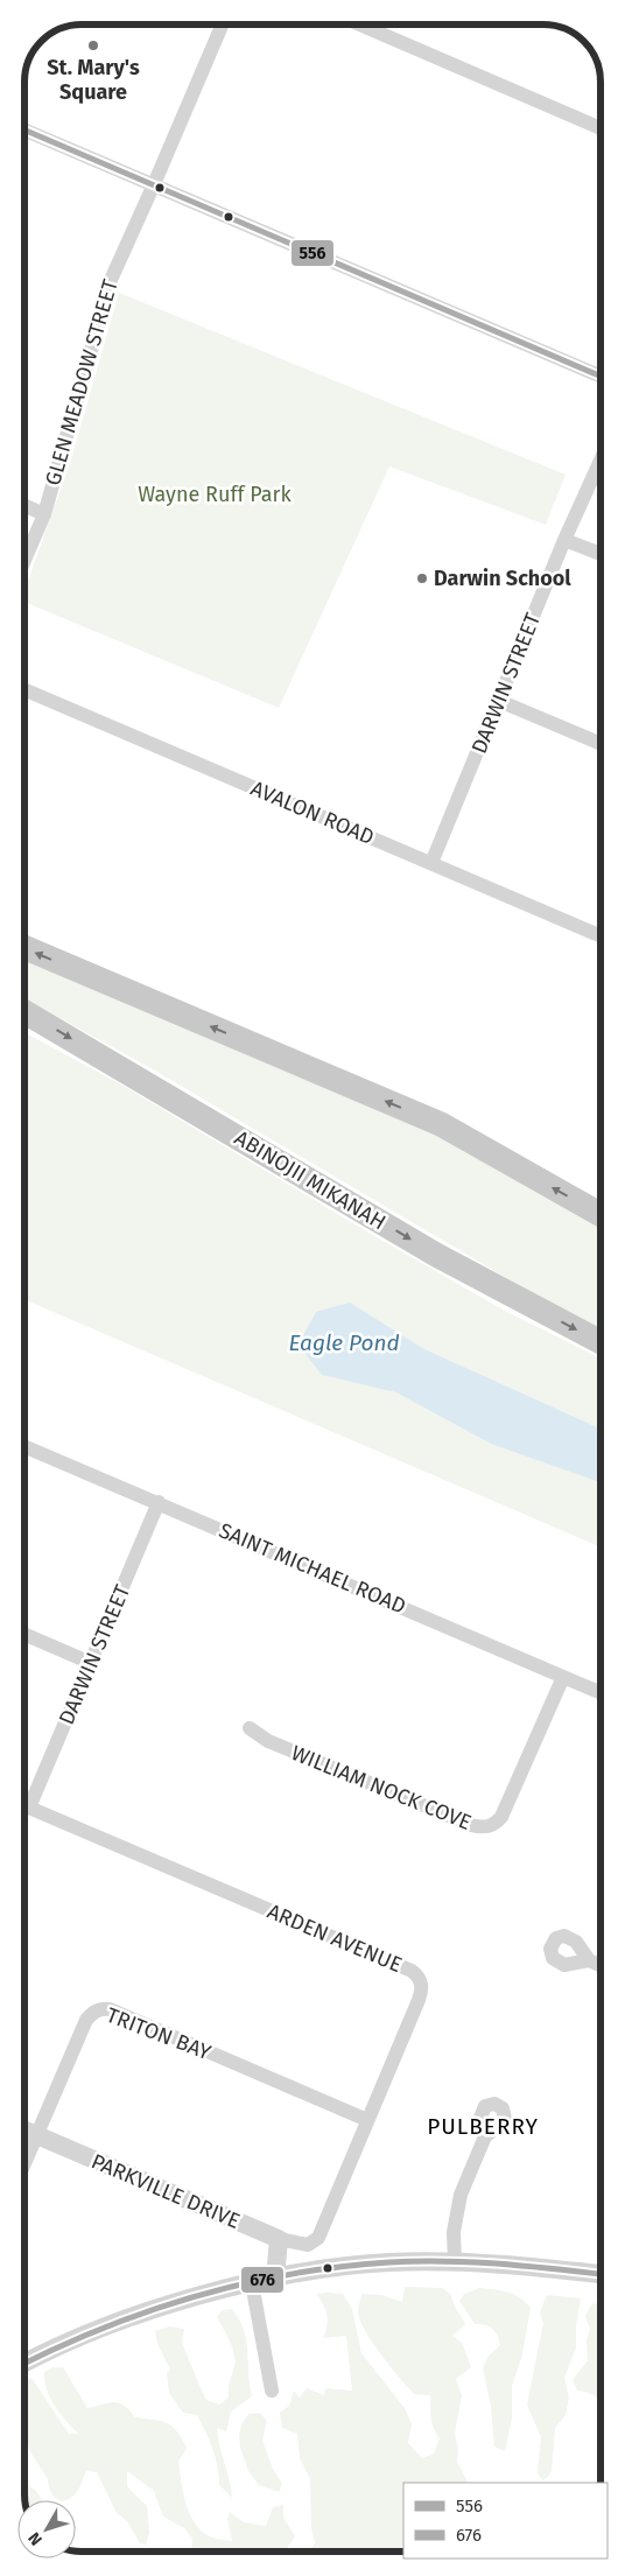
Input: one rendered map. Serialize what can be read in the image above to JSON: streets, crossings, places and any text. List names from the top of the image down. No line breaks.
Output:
{"streets":{"main road":["ABINOJII MIKANAH"],"street":["GLEN MEADOW STREET","DARWIN STREET","AVALON ROAD","SAINT MICHAEL ROAD","WILLIAM NOCK COVE","ARDEN AVENUE","TRITON BAY","PARKVILLE DRIVE"]},"crossings":[["DARWIN STREET","AVALON ROAD"],["DARWIN STREET","SAINT MICHAEL ROAD"],["SAINT MICHAEL ROAD","WILLIAM NOCK COVE"],["ARDEN AVENUE","TRITON BAY"],["ARDEN AVENUE","PARKVILLE DRIVE"],["TRITON BAY","PARKVILLE DRIVE"]],"districts":["PULBERRY"],"water":["Eagle Pond"],"parks":["Wayne Ruff Park"],"places":["St. Mary's Square","Darwin School"],"lines":["transit line 556","transit line 676"],"legend":["556","676"],"north":"bottom left"}
